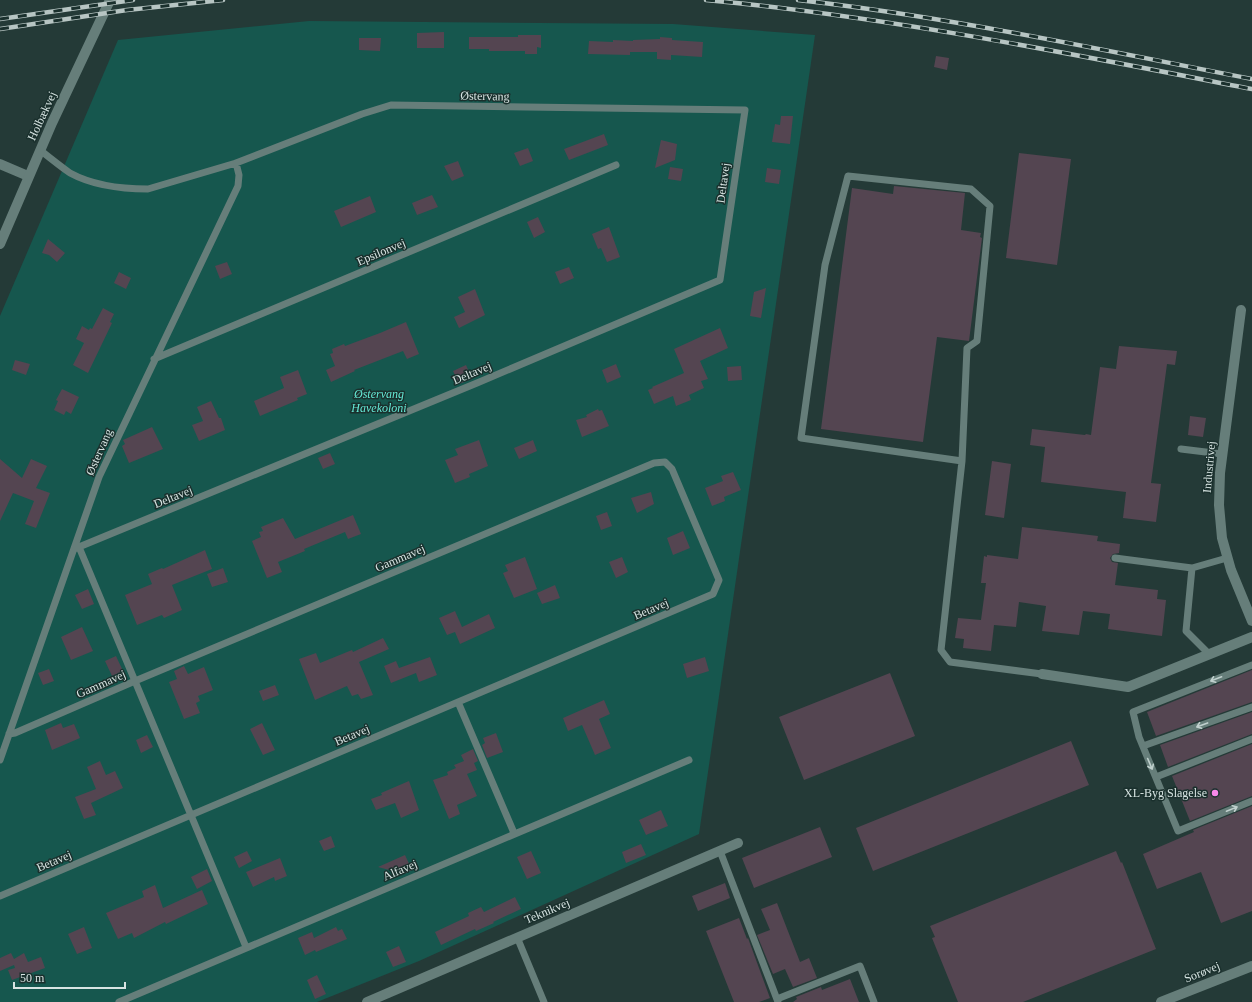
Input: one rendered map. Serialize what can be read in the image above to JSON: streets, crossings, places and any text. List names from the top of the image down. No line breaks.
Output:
{"streets":{"street":["Holbækvej","Industrivej","Teknikvej","Sorøvej"],"lane":["Østervang","Deltavej","Epsilonvej","Gammavej","Betavej","Alfavej"]},"crossings":[["Østervang","Holbækvej"],["Østervang","Deltavej"],["Østervang","Epsilonvej"],["Østervang","Gammavej"],["Gammavej","Betavej"]],"parks":["Østervang Havekoloni"],"places":["XL-Byg Slagelse"],"scale_bar":"50 m"}
